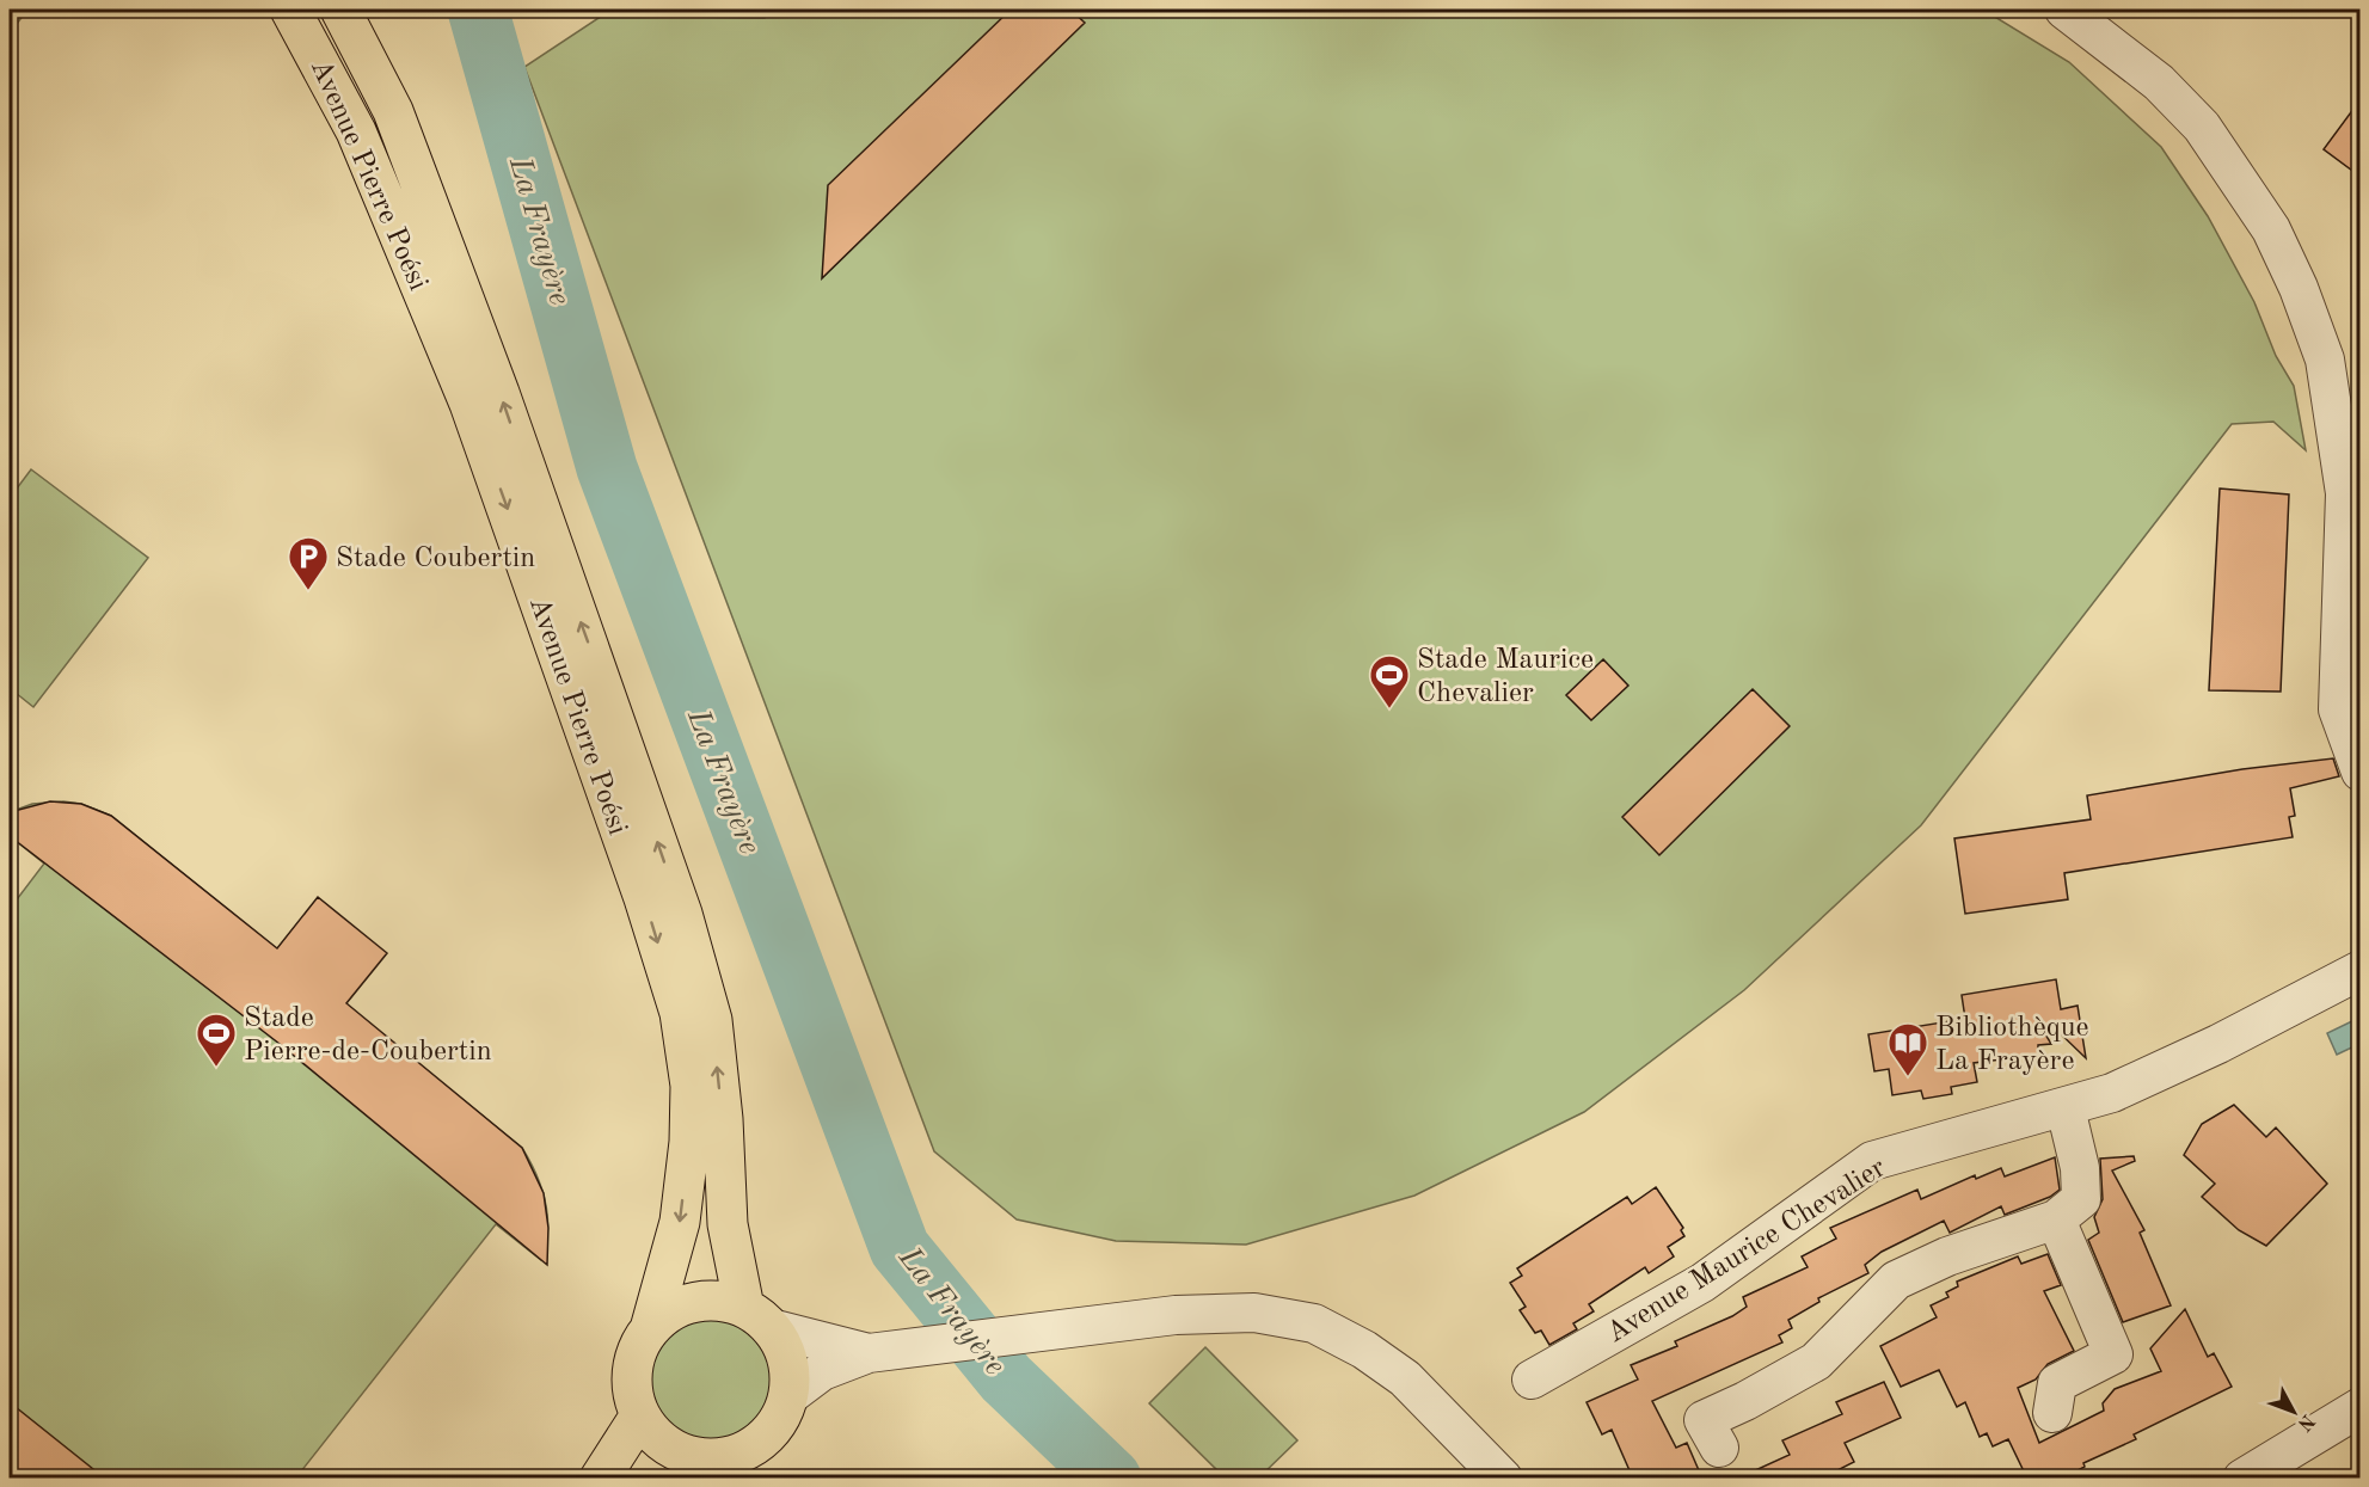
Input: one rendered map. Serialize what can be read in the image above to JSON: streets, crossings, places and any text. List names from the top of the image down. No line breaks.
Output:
{"streets":{"main road":["Avenue Pierre Poési"],"street":["Avenue Maurice Chevalier"]},"water":["La Frayère"],"places":{"parking":["Stade Coubertin"],"sports":["Stade Maurice Chevalier","Stade Pierre-de-Coubertin"],"library":["Bibliothèque La Frayère"]},"north":"bottom right"}
